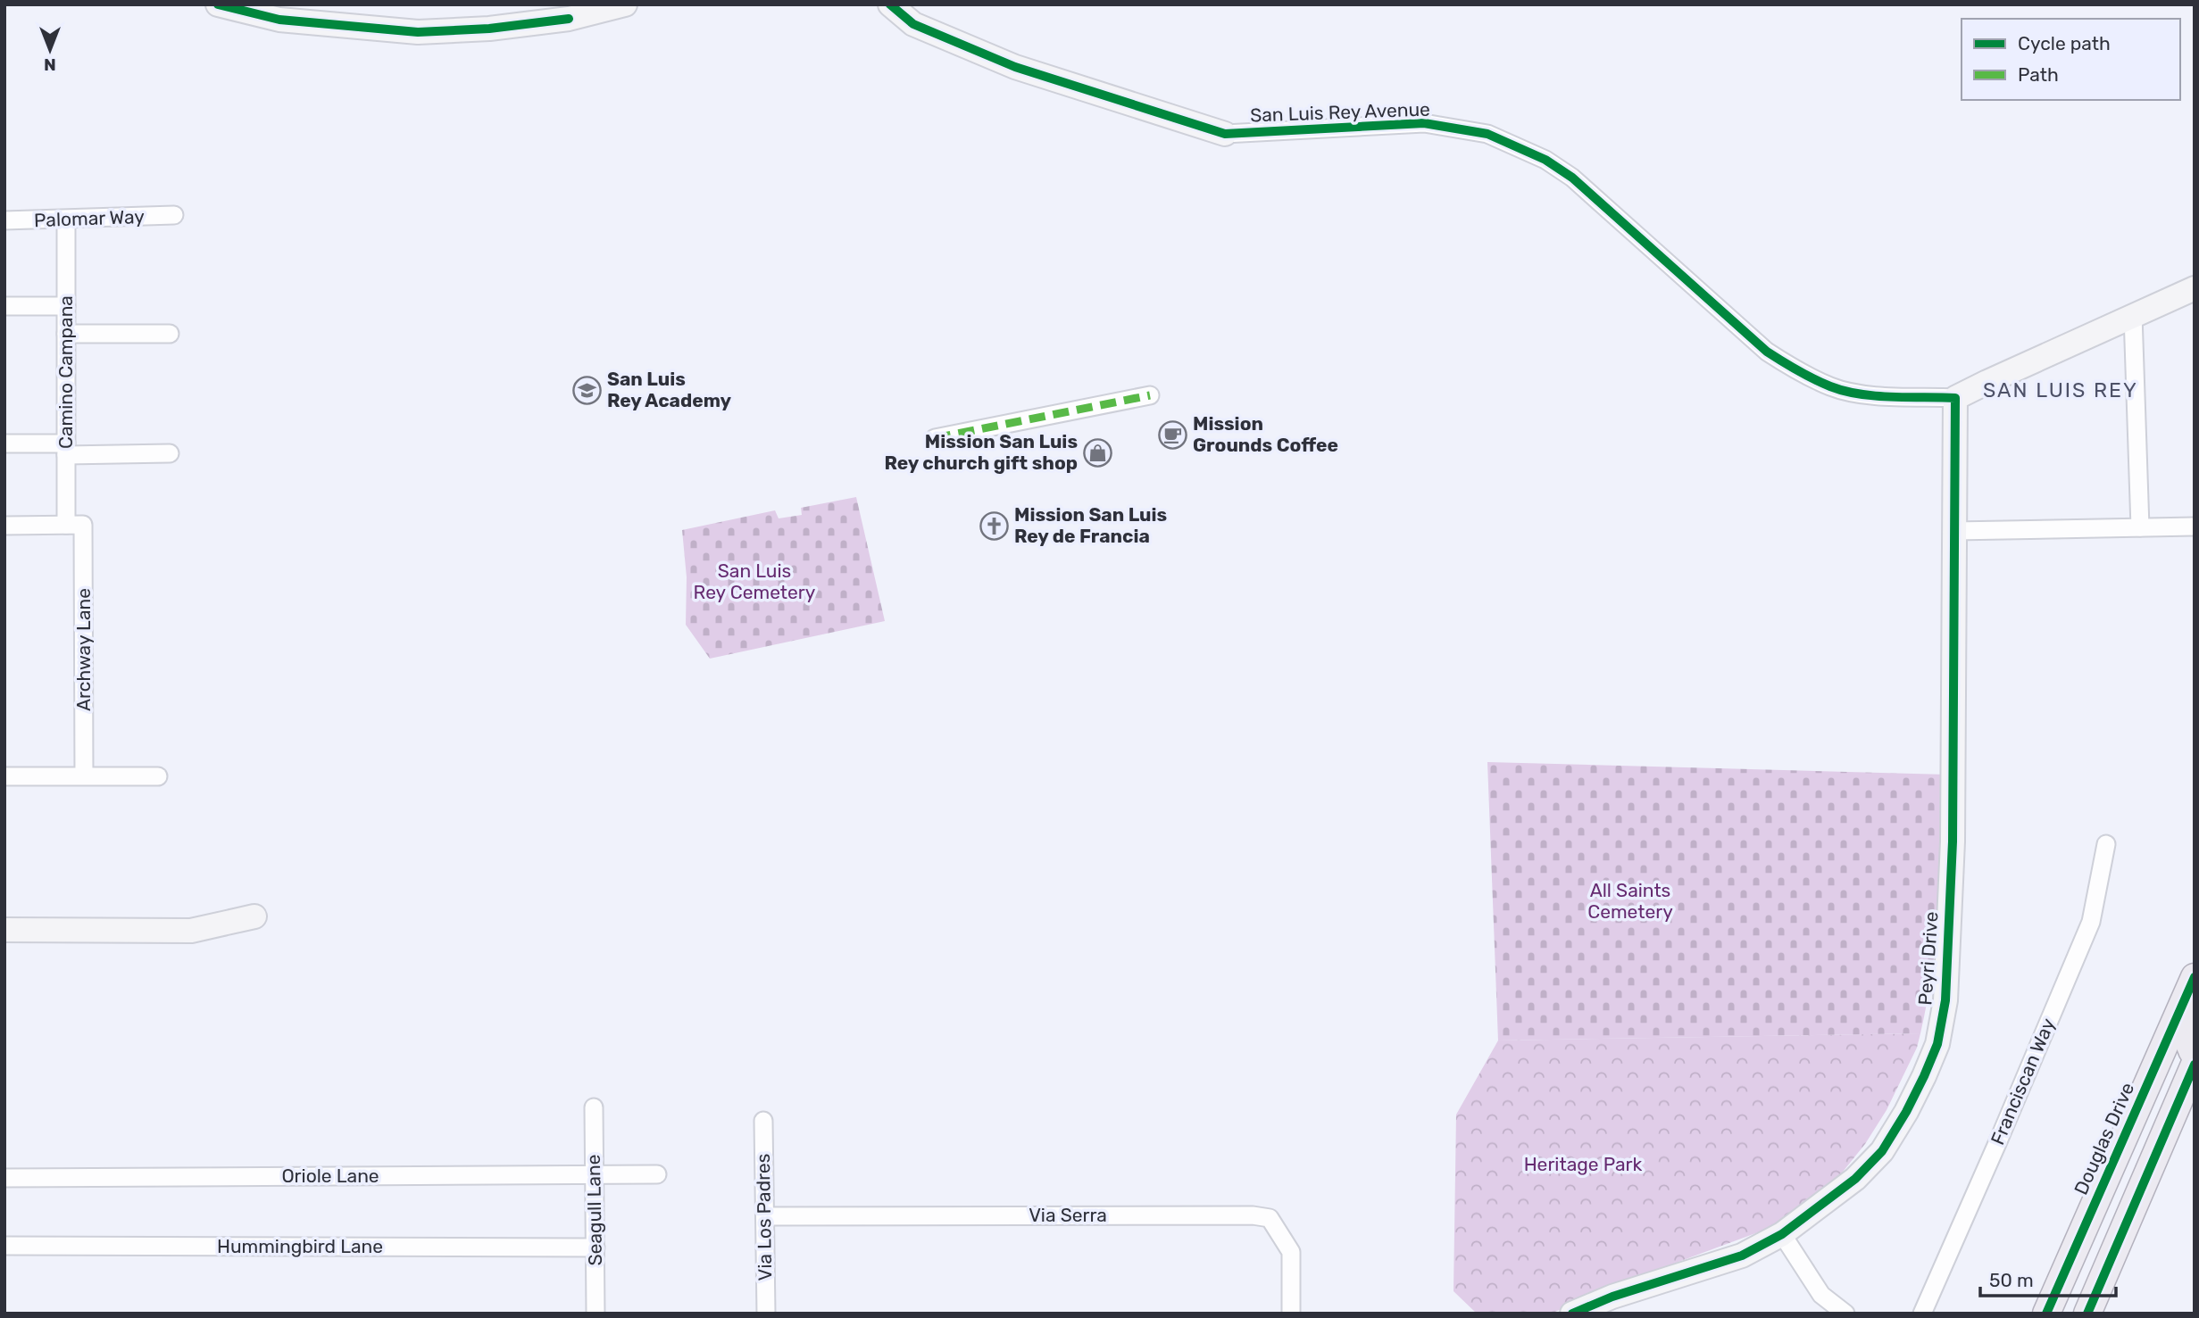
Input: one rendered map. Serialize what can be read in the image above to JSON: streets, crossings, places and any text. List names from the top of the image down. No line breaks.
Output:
{"streets":{"main road":["Douglas Drive"],"street":["San Luis Rey Avenue","Palomar Way","Camino Campana","Archway Lane","Peyri Drive","Franciscan Way","Oriole Lane","Seagull Lane","Via Serra","Via Los Padres","Hummingbird Lane"]},"crossings":[["San Luis Rey Avenue","Peyri Drive"],["Palomar Way","Camino Campana"],["Camino Campana","Archway Lane"],["Oriole Lane","Seagull Lane"],["Seagull Lane","Hummingbird Lane"],["Via Serra","Via Los Padres"]],"districts":["SAN LUIS REY"],"parks":["San Luis Rey Cemetery","All Saints Cemetery","Heritage Park"],"places":{"school or university":["San Luis Rey Academy"],"cafe":["Mission Grounds Coffee"],"shop":["Mission San Luis Rey church gift shop"],"church":["Mission San Luis Rey de Francia"]},"legend":["Cycle path","Path"],"scale_bar":"50 m","north":"bottom"}
